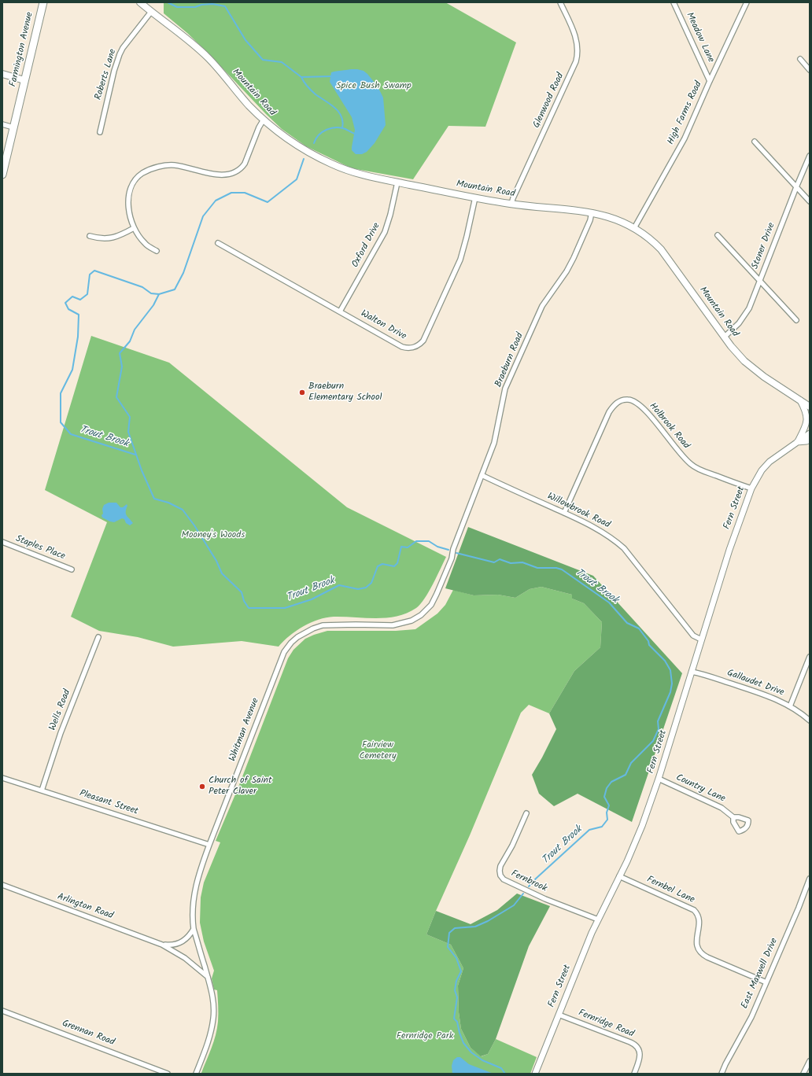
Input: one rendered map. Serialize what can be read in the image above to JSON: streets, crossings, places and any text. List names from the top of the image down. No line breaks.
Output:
{"streets":{"main road":["Farmington Avenue","Mountain Road"],"street":["Meadow Lane","Roberts Lane","Glenwood Road","High Farms Road","Oxford Drive","Stoner Drive","Walton Drive","Braeburn Road","Holbrook Road","Fern Street","Willowbrook Road","Staples Place","Gallaudet Drive","Wells Road","Whitman Avenue","Country Lane","Pleasant Street","Fernbrook","Fernbel Lane","Arlington Road","East Maxwell Drive","Fernridge Road","Grennan Road"]},"crossings":[["Meadow Lane","High Farms Road"],["Roberts Lane","Mountain Road"],["Mountain Road","Glenwood Road"],["Mountain Road","High Farms Road"],["Mountain Road","Oxford Drive"],["Mountain Road","Stoner Drive"],["Mountain Road","Walton Drive"],["Mountain Road","Braeburn Road"],["Oxford Drive","Walton Drive"],["Braeburn Road","Willowbrook Road"],["Braeburn Road","Whitman Avenue"],["Holbrook Road","Fern Street"],["Holbrook Road","Willowbrook Road"],["Fern Street","Willowbrook Road"],["Fern Street","Gallaudet Drive"],["Fern Street","Country Lane"],["Fern Street","Fernbrook"],["Fern Street","Fernbel Lane"],["Fern Street","Fernridge Road"],["Wells Road","Pleasant Street"],["Whitman Avenue","Pleasant Street"],["Whitman Avenue","Arlington Road"],["Fernbel Lane","East Maxwell Drive"]],"water":["Trout Brook"],"parks":["Spice Bush Swamp","Mooney's Woods","Fairview Cemetery","Fernridge Park"],"places":["Braeburn Elementary School","Church of Saint Peter Claver"]}
